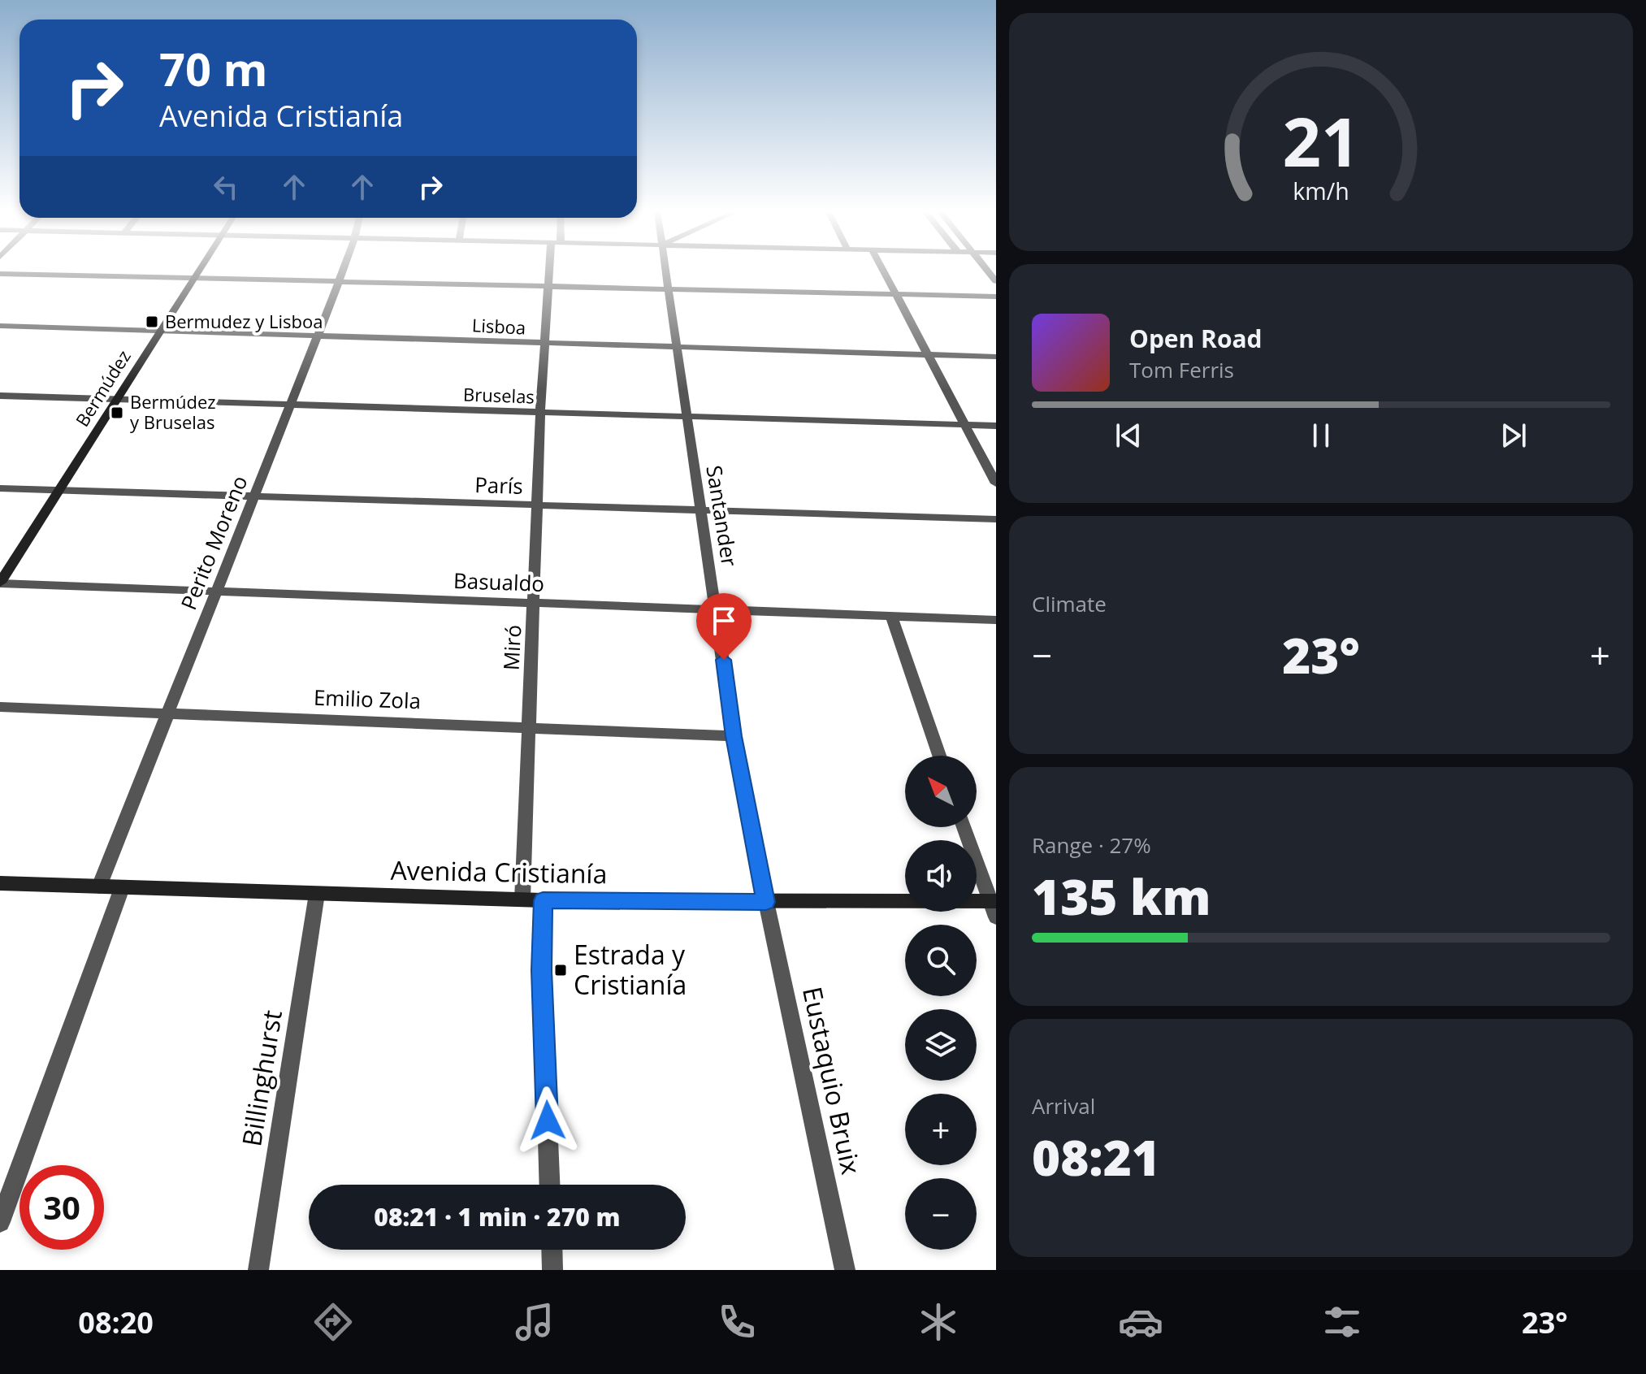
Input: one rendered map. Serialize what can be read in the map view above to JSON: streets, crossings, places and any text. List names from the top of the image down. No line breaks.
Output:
{"streets":{"street":["Lisboa","Bermúdez","Bruselas","París","Santander","Perito Moreno","Basualdo","Miró","Emilio Zola","Avenida Cristianía","Billinghurst","Eustaquio Bruix"]},"crossings":[["Lisboa","Bermúdez"],["Lisboa","Santander"],["Lisboa","Perito Moreno"],["Lisboa","Miró"],["Bermúdez","Bruselas"],["Bermúdez","París"],["Bermúdez","Basualdo"],["Bruselas","Santander"],["Bruselas","Perito Moreno"],["Bruselas","Miró"],["París","Santander"],["París","Perito Moreno"],["París","Miró"],["Santander","Basualdo"],["Santander","Emilio Zola"],["Santander","Avenida Cristianía"],["Santander","Eustaquio Bruix"],["Perito Moreno","Basualdo"],["Perito Moreno","Emilio Zola"],["Perito Moreno","Avenida Cristianía"],["Basualdo","Miró"],["Miró","Emilio Zola"],["Miró","Avenida Cristianía"],["Avenida Cristianía","Billinghurst"],["Avenida Cristianía","Eustaquio Bruix"]],"places":{"transit":["Bermudez y Lisboa","Bermúdez y Bruselas","Estrada y Cristianía"]},"north":"top left","page":{"turn":["70 m","Avenida Cristianía"],"song":["Open Road","Tom Ferris"],"tile":["Climate",["Range · 27%","135 km"],["Arrival","08:21"]],"heat":["−","23°","+"],"map_buttons":["+","−"],"limit":"30","trip":"08:21 · 1 min · 270 m","tabs":["08:20","23°"],"gauge":["21","km/h"]}}
